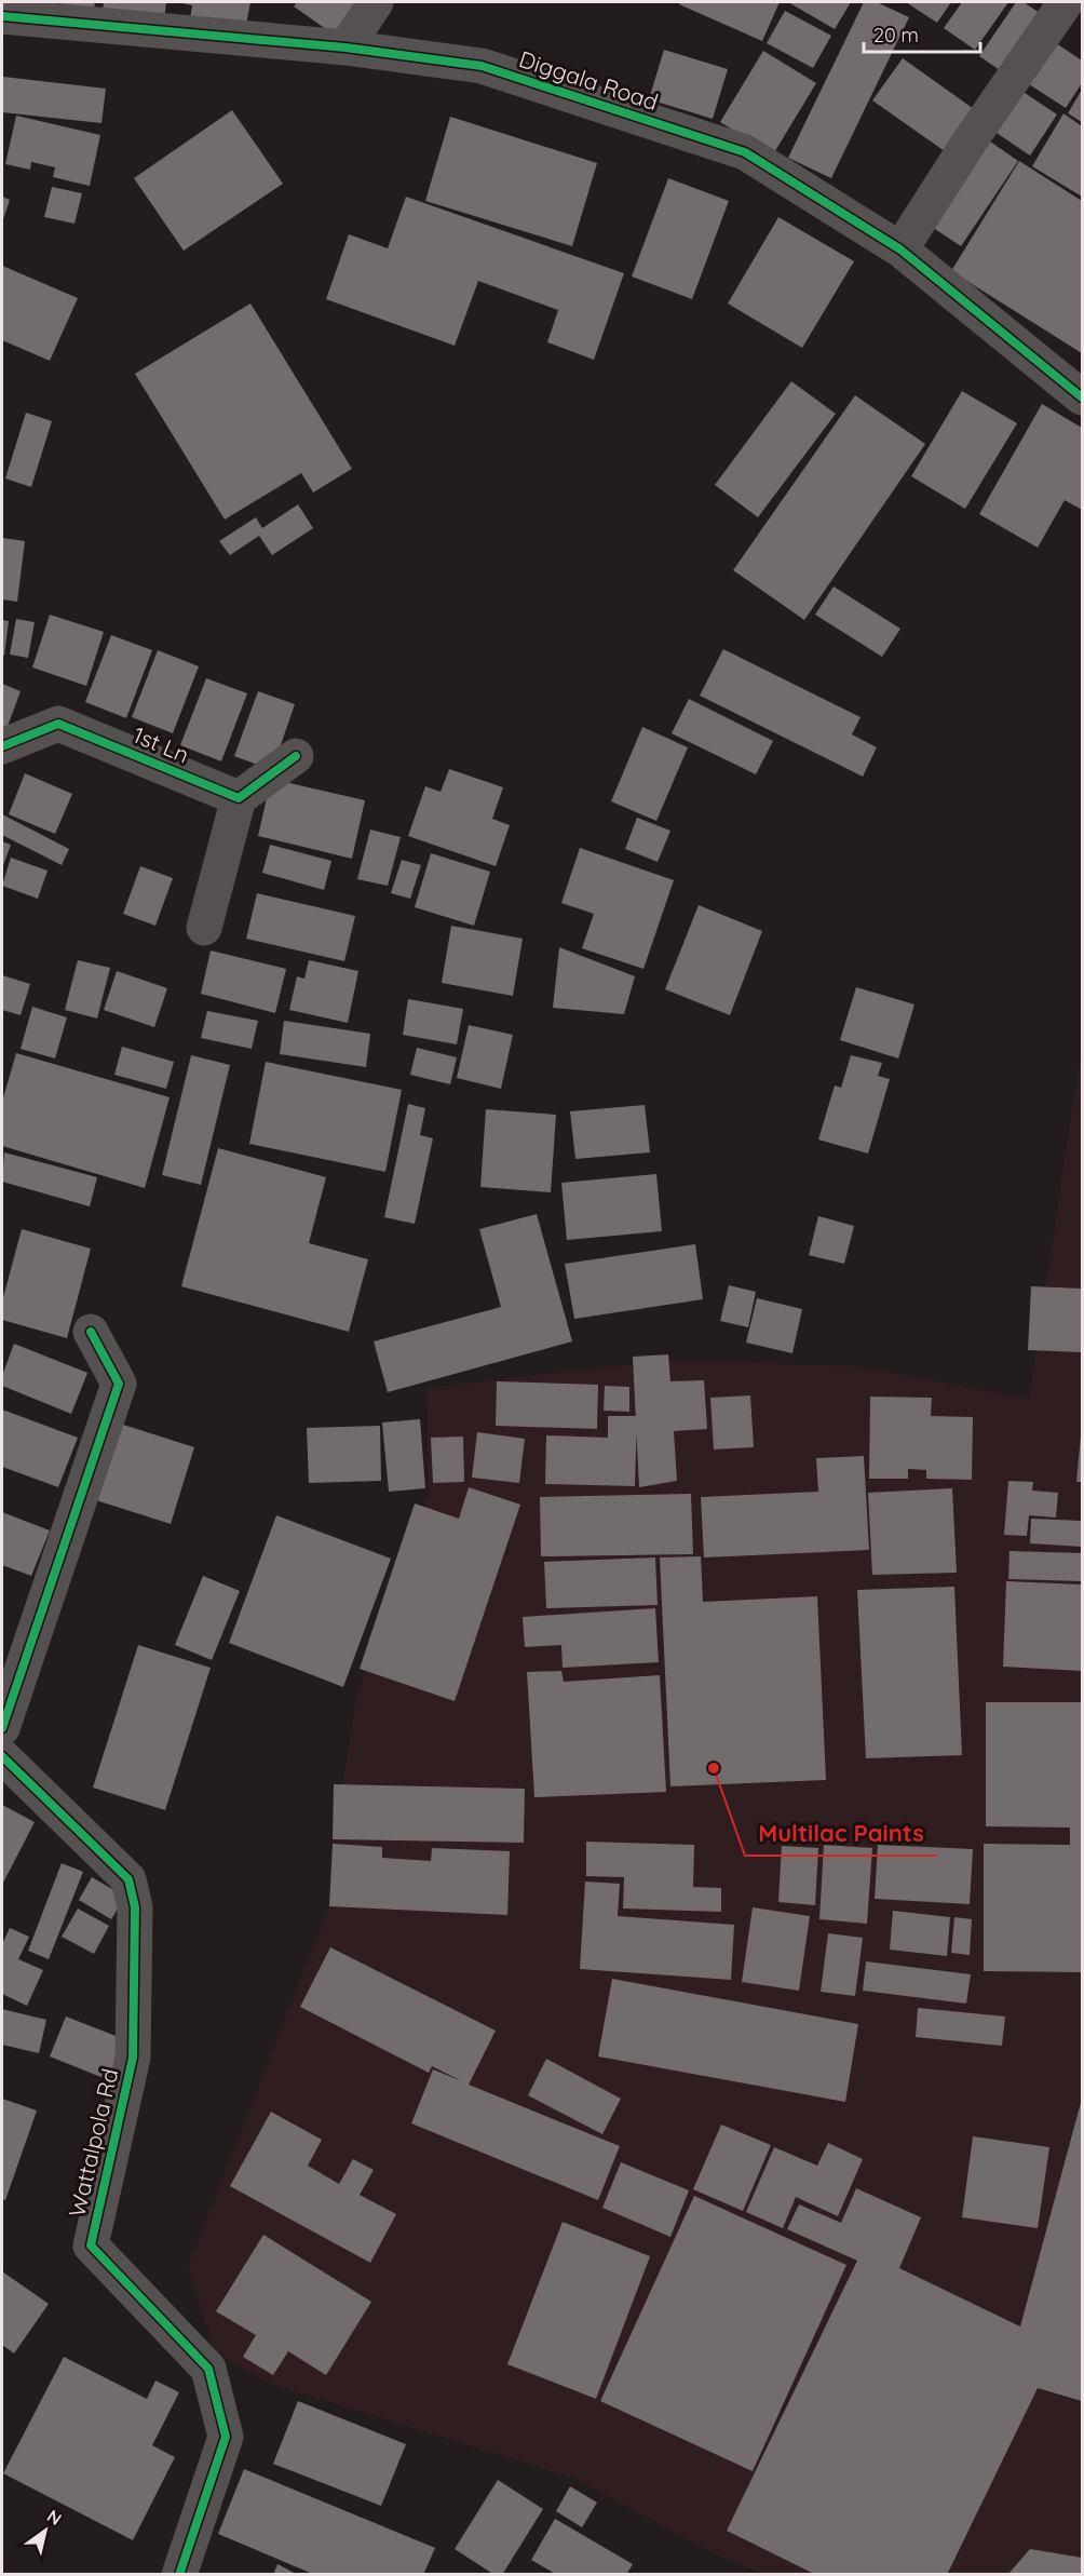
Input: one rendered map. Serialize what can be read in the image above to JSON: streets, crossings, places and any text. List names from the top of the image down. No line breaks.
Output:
{"streets":{"street":["Diggala Road","1st Ln","Wattalpola Rd"]},"places":["Multilac Paints"],"scale_bar":"20 m","north":"top right"}
